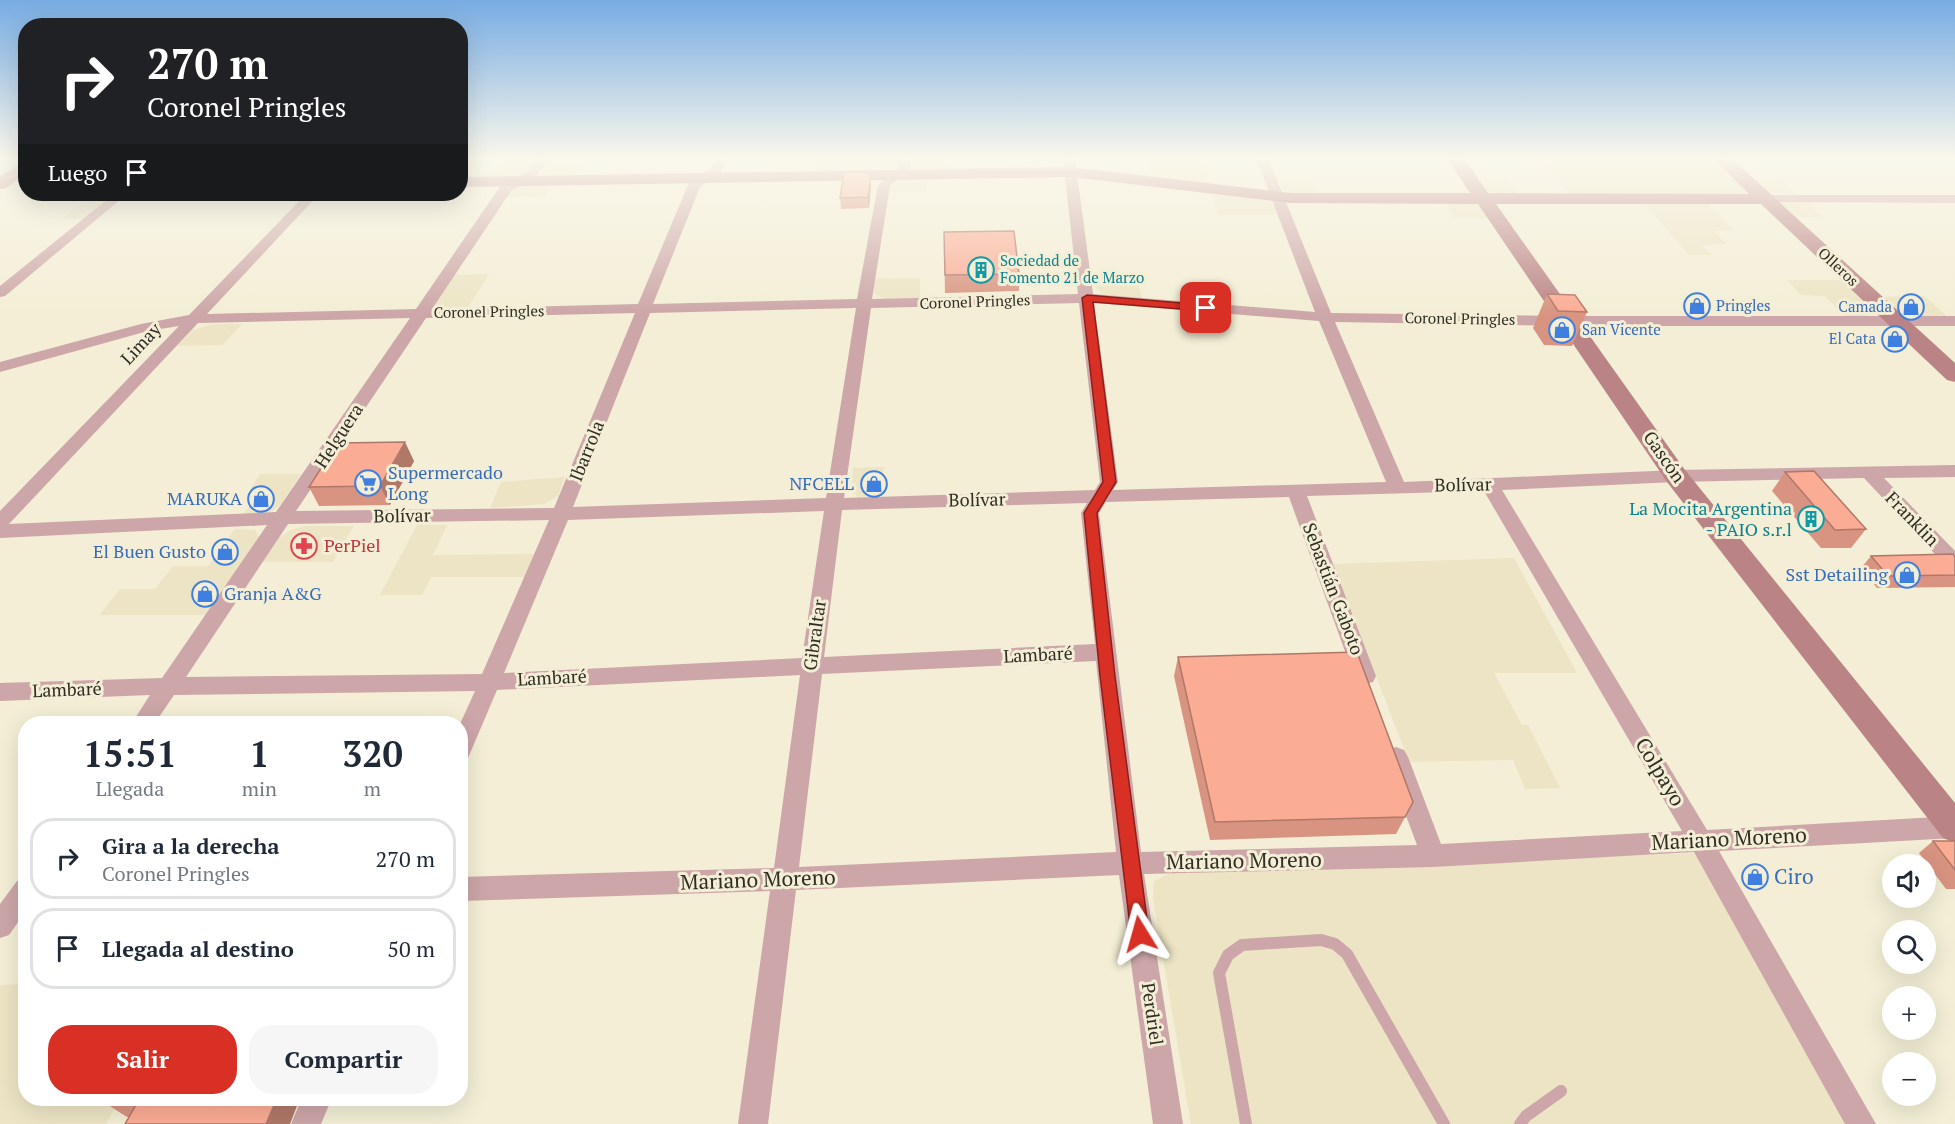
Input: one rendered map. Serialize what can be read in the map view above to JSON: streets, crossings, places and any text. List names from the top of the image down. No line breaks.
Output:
{"streets":{"street":["Olleros","Coronel Pringles","Limay","Helguera","Ibarrola","Gascón","Bolívar","Franklin","Sebastián Gaboto","Gibraltar","Lambaré","Colpayo","Mariano Moreno","Perdriel"]},"crossings":[["Olleros","Coronel Pringles"],["Coronel Pringles","Limay"],["Coronel Pringles","Helguera"],["Coronel Pringles","Ibarrola"],["Coronel Pringles","Gascón"],["Coronel Pringles","Gibraltar"],["Coronel Pringles","Perdriel"],["Helguera","Bolívar"],["Helguera","Lambaré"],["Ibarrola","Bolívar"],["Ibarrola","Lambaré"],["Gascón","Bolívar"],["Gascón","Mariano Moreno"],["Bolívar","Franklin"],["Bolívar","Sebastián Gaboto"],["Bolívar","Gibraltar"],["Bolívar","Colpayo"],["Bolívar","Perdriel"],["Gibraltar","Lambaré"],["Gibraltar","Mariano Moreno"],["Lambaré","Perdriel"],["Colpayo","Mariano Moreno"],["Mariano Moreno","Perdriel"]],"places":{"building":["Sociedad de Fomento 21 de Marzo","La Mocita Argentina - PAIO s.r.l"],"shop":["Pringles","Camada","San Vicente","El Cata","NFCELL","MARUKA","El Buen Gusto","Sst Detailing","Granja A&G","Ciro"],"supermarket":["Supermercado Long"],"pharmacy":["PerPiel"]},"page":{"turn":["270 m","Coronel Pringles"],"then":"Luego","eta":["15:51","Llegada","1","min","320","m"],"list":[{"name":"Gira a la derecha","note":"Coronel Pringles","value":"270 m"},{"name":"Llegada al destino","value":"50 m"}],"map_buttons":["+","−"],"buttons":["Salir","Compartir"]}}
